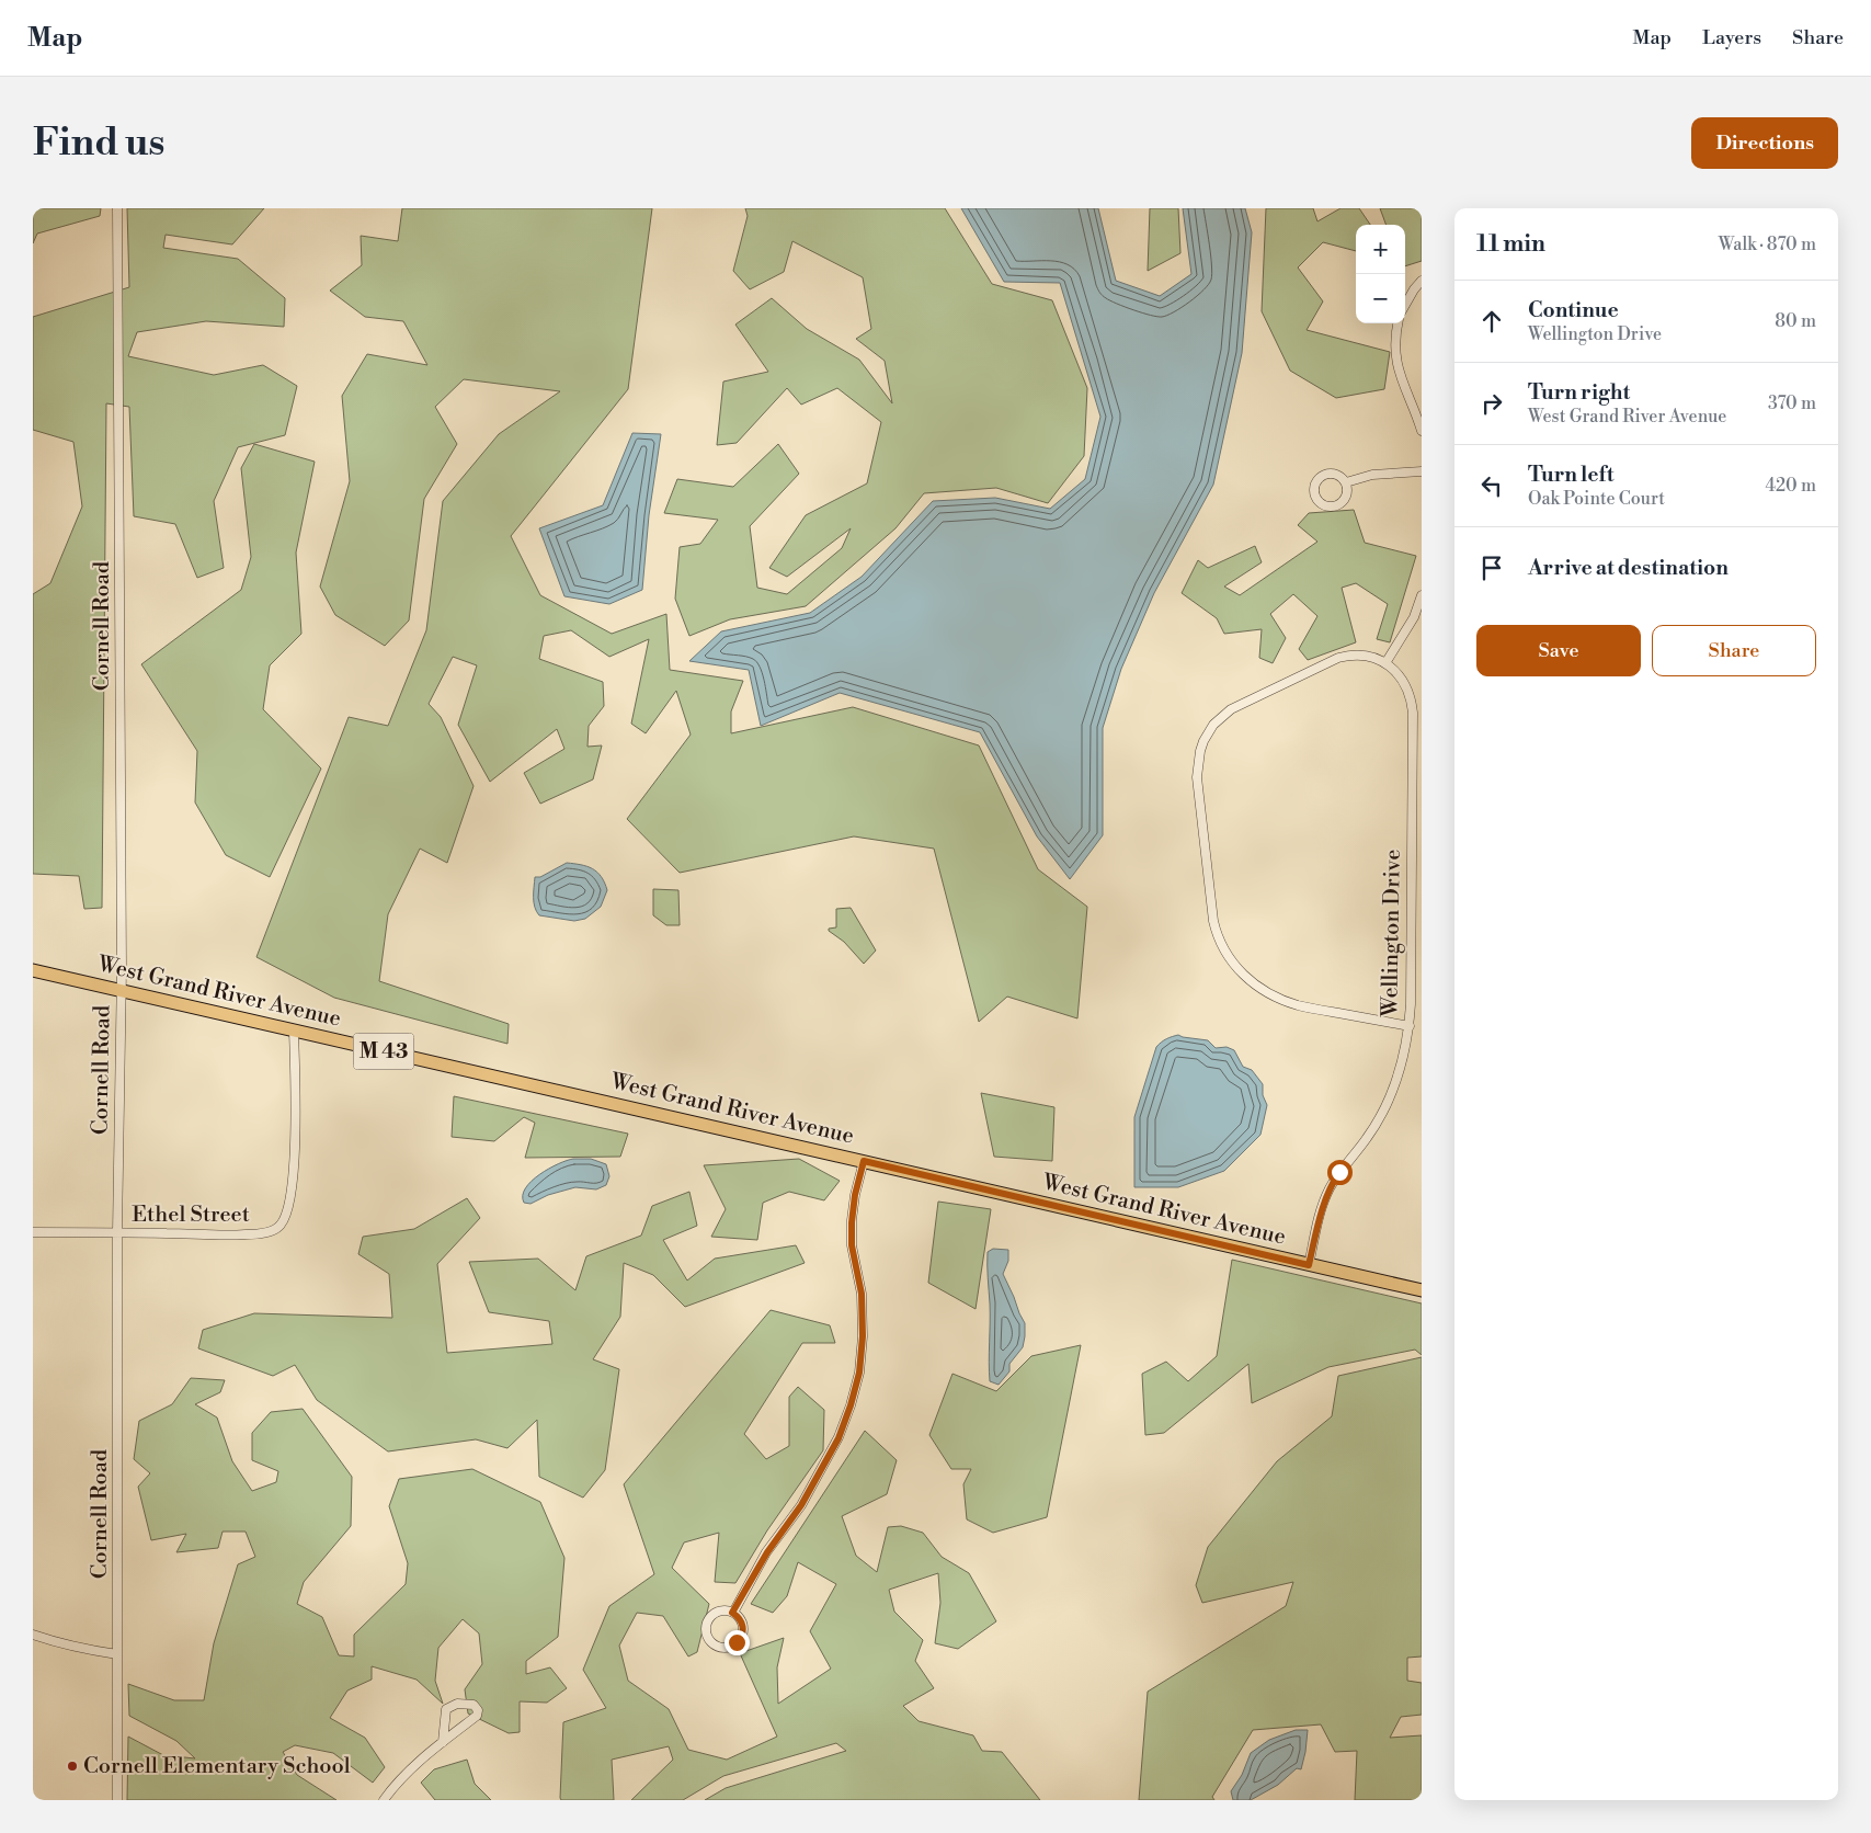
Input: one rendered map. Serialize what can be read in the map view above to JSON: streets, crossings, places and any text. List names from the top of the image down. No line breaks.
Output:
{"streets":{"main road":["West Grand River Avenue","M 43"],"street":["Cornell Road","Wellington Drive","Ethel Street"]},"crossings":[["Cornell Road","West Grand River Avenue"],["Cornell Road","Ethel Street"],["Wellington Drive","West Grand River Avenue"],["West Grand River Avenue","Ethel Street"]],"places":["Cornell Elementary School"],"page":{"header":"Map","nav":["Map","Layers","Share"],"buttons":["Directions",["Save","Share"]],"title":"Find us","heading":["11 min","Walk · 870 m"],"map_buttons":["+","−"],"list":[["Continue","Wellington Drive","80 m"],["Turn right","West Grand River Avenue","370 m"],["Turn left","Oak Pointe Court","420 m"],"Arrive at destination"]}}
